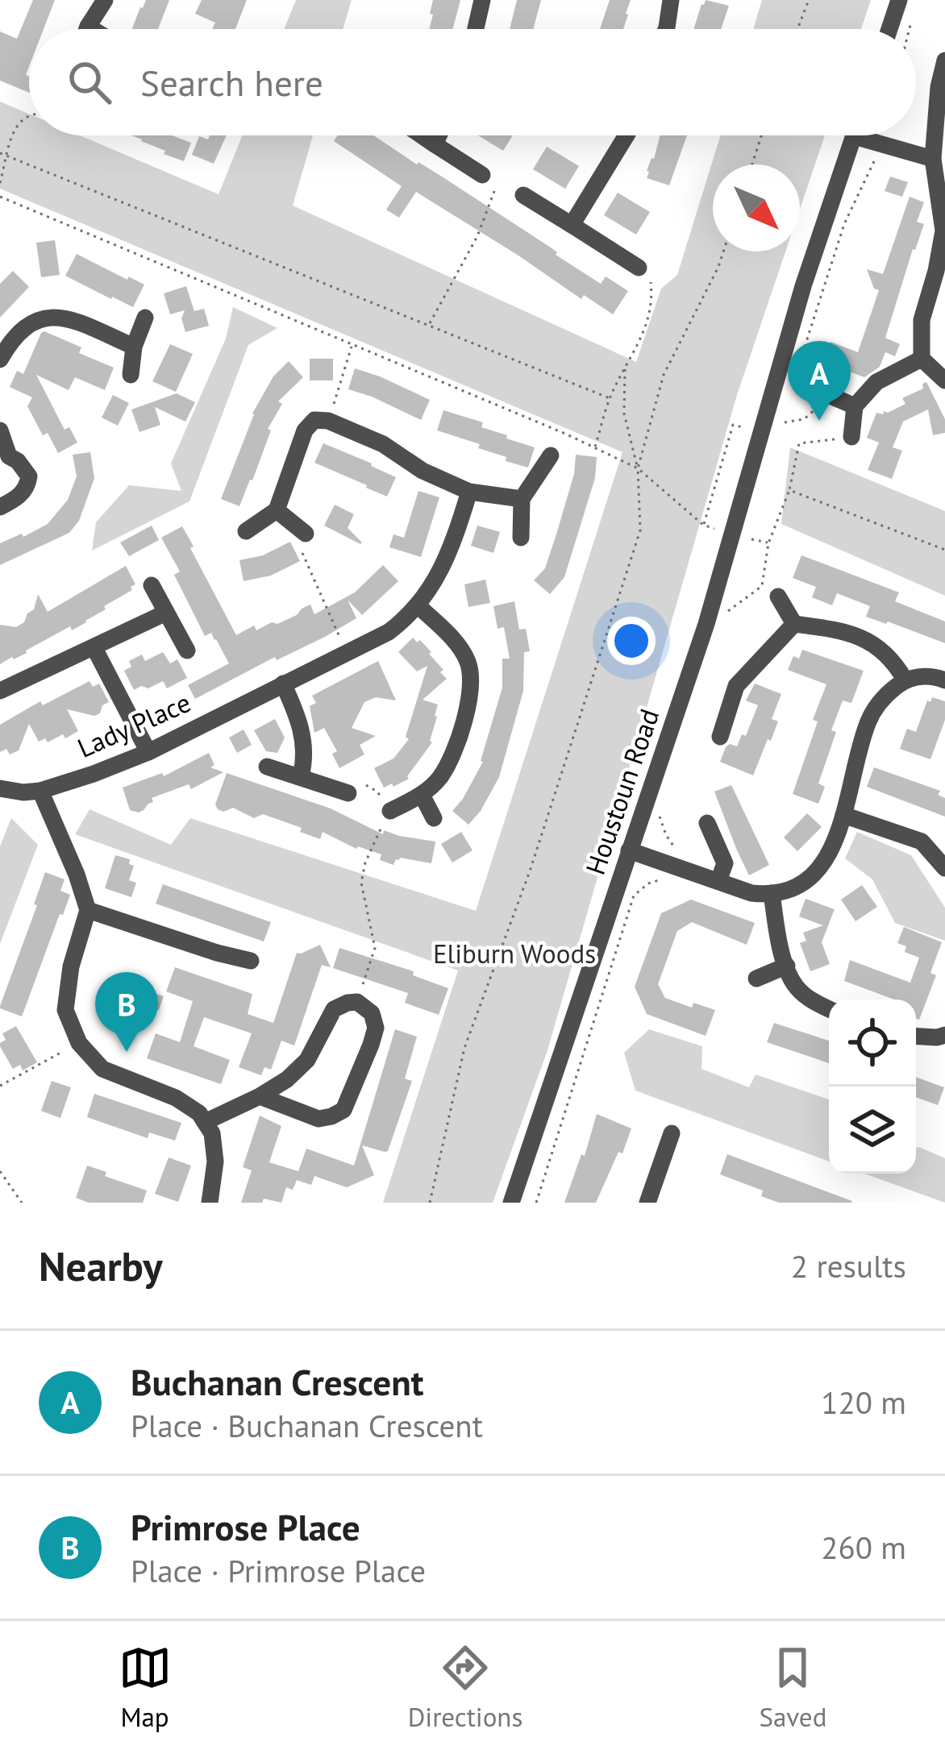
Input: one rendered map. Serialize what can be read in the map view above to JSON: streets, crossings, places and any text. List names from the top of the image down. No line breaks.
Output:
{"streets":{"street":["Lady Place","Houstoun Road"]},"parks":["Eliburn Woods"],"north":"bottom right","page":{"search":"Search here","pins":["A","B"],"heading":["Nearby","2 results"],"list":[{"mark":"A","name":"Buchanan Crescent","note":"Place · Buchanan Crescent","value":"120 m"},{"mark":"B","name":"Primrose Place","note":"Place · Primrose Place","value":"260 m"}],"nav":["Map","Directions","Saved"]}}
